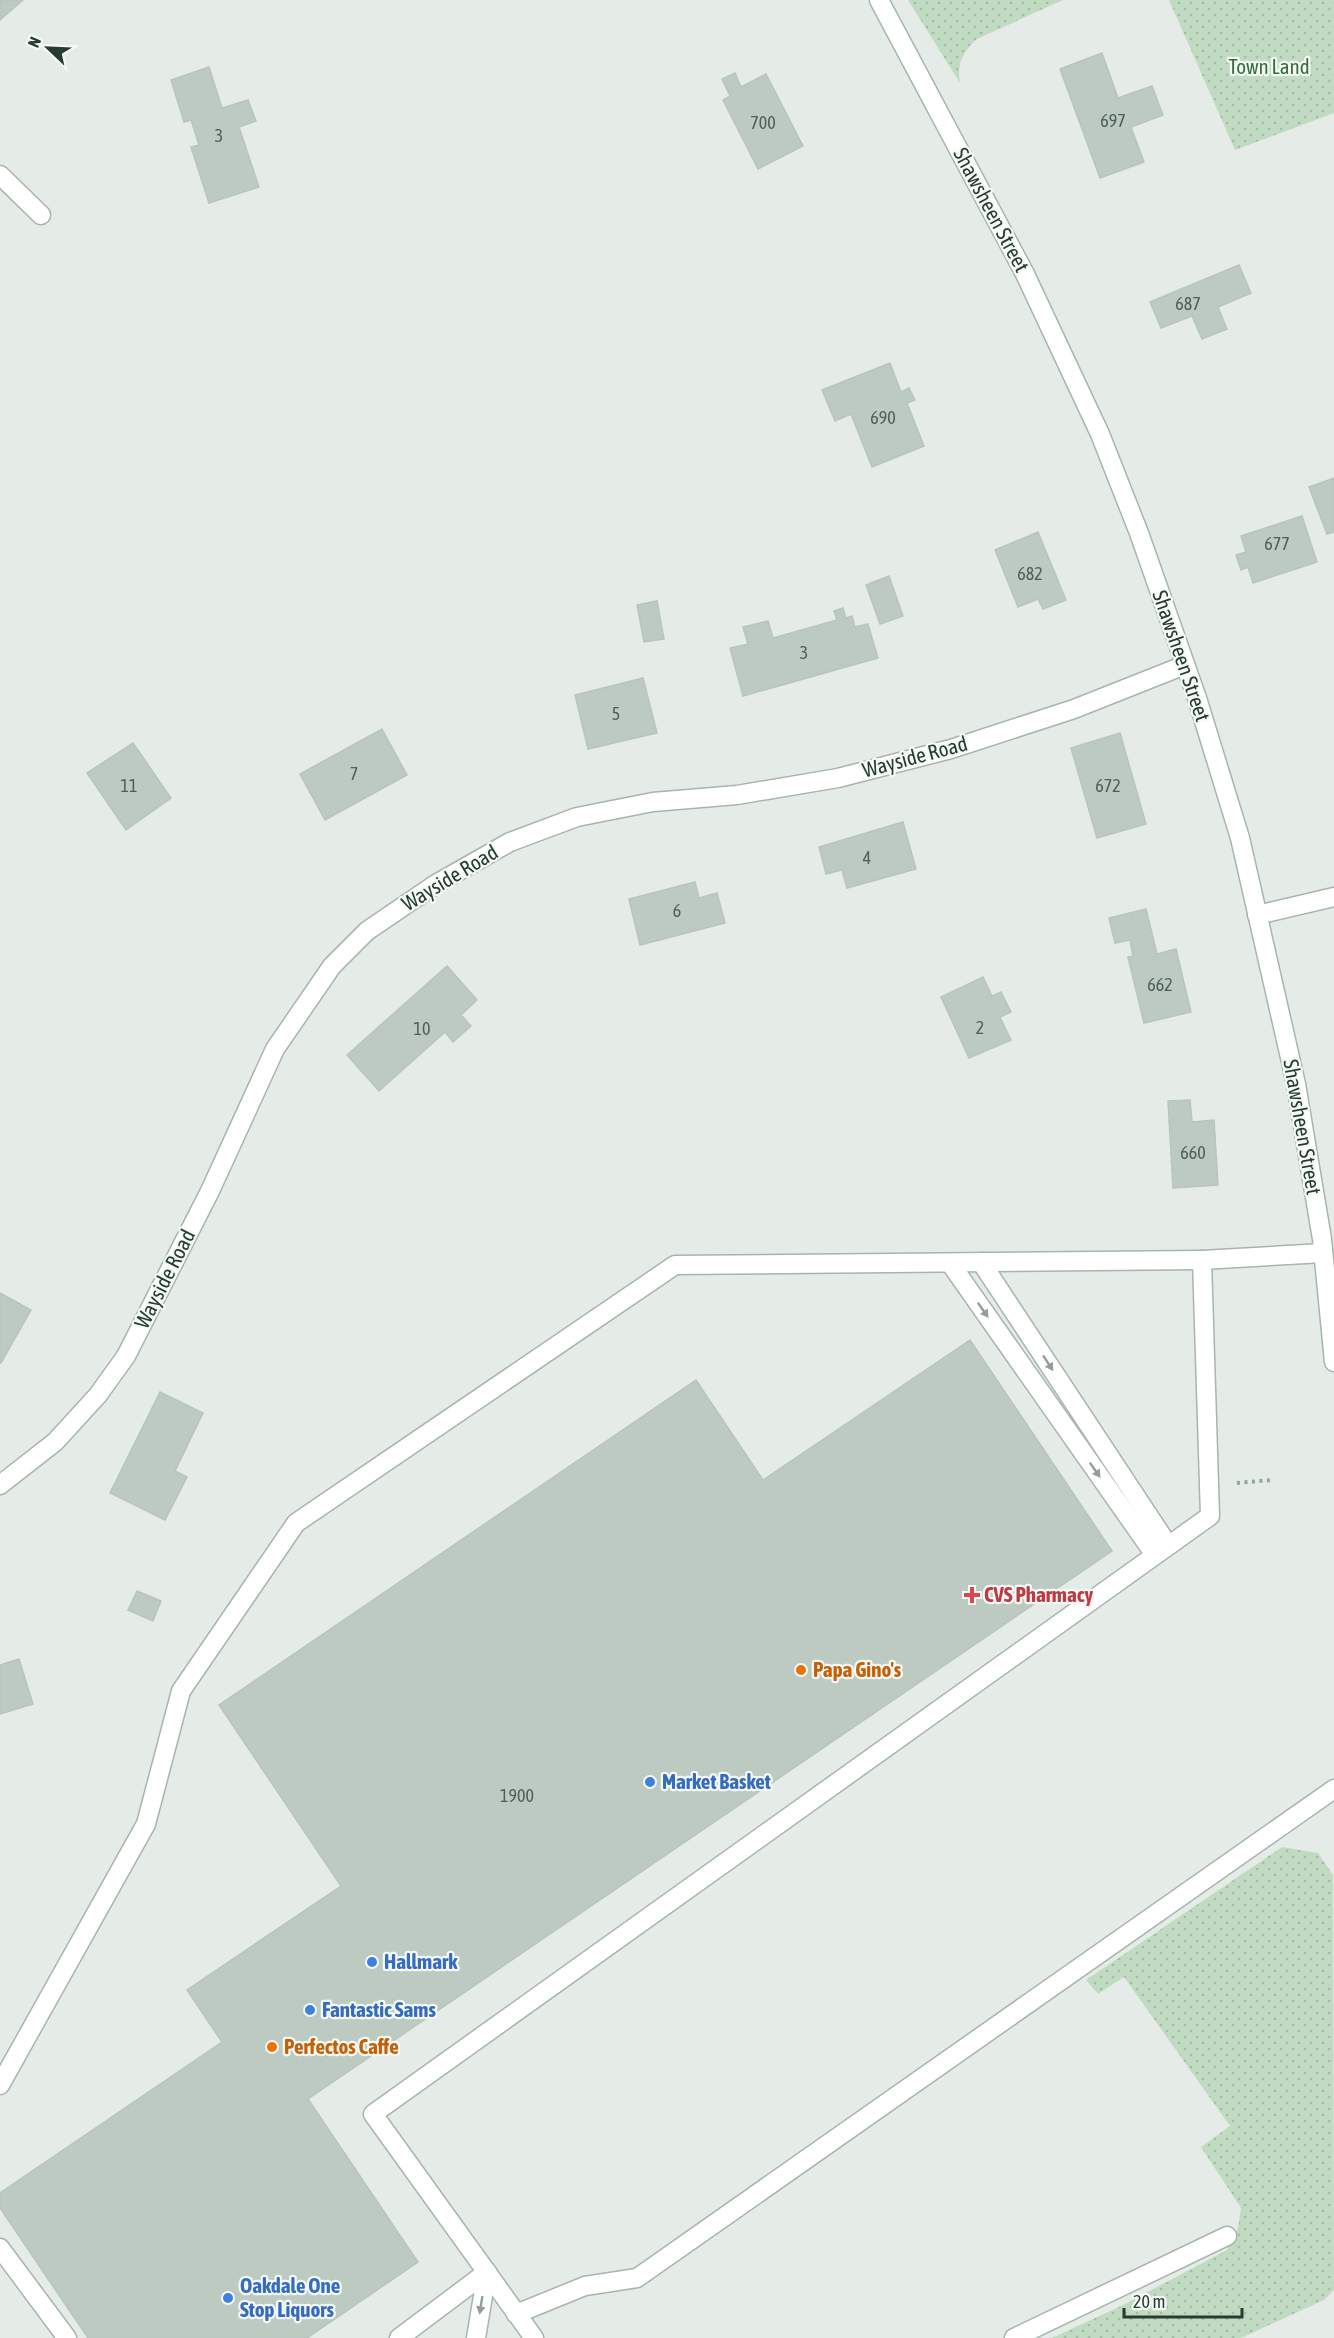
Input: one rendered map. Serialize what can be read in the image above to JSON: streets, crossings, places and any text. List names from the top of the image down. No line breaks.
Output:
{"streets":{"street":["Shawsheen Street","Wayside Road"]},"crossings":[["Shawsheen Street","Wayside Road"]],"parks":["Town Land"],"places":{"health":["CVS Pharmacy"],"other":["Papa Gino's","Market Basket","Hallmark","Fantastic Sams","Perfectos Caffe","Oakdale One Stop Liquors"]},"house_numbers":["697","700","3","687","690","677","682","3","5","7","11","672","4","6","662","2","10","660","1900"],"scale_bar":"20 m","north":"top left"}
